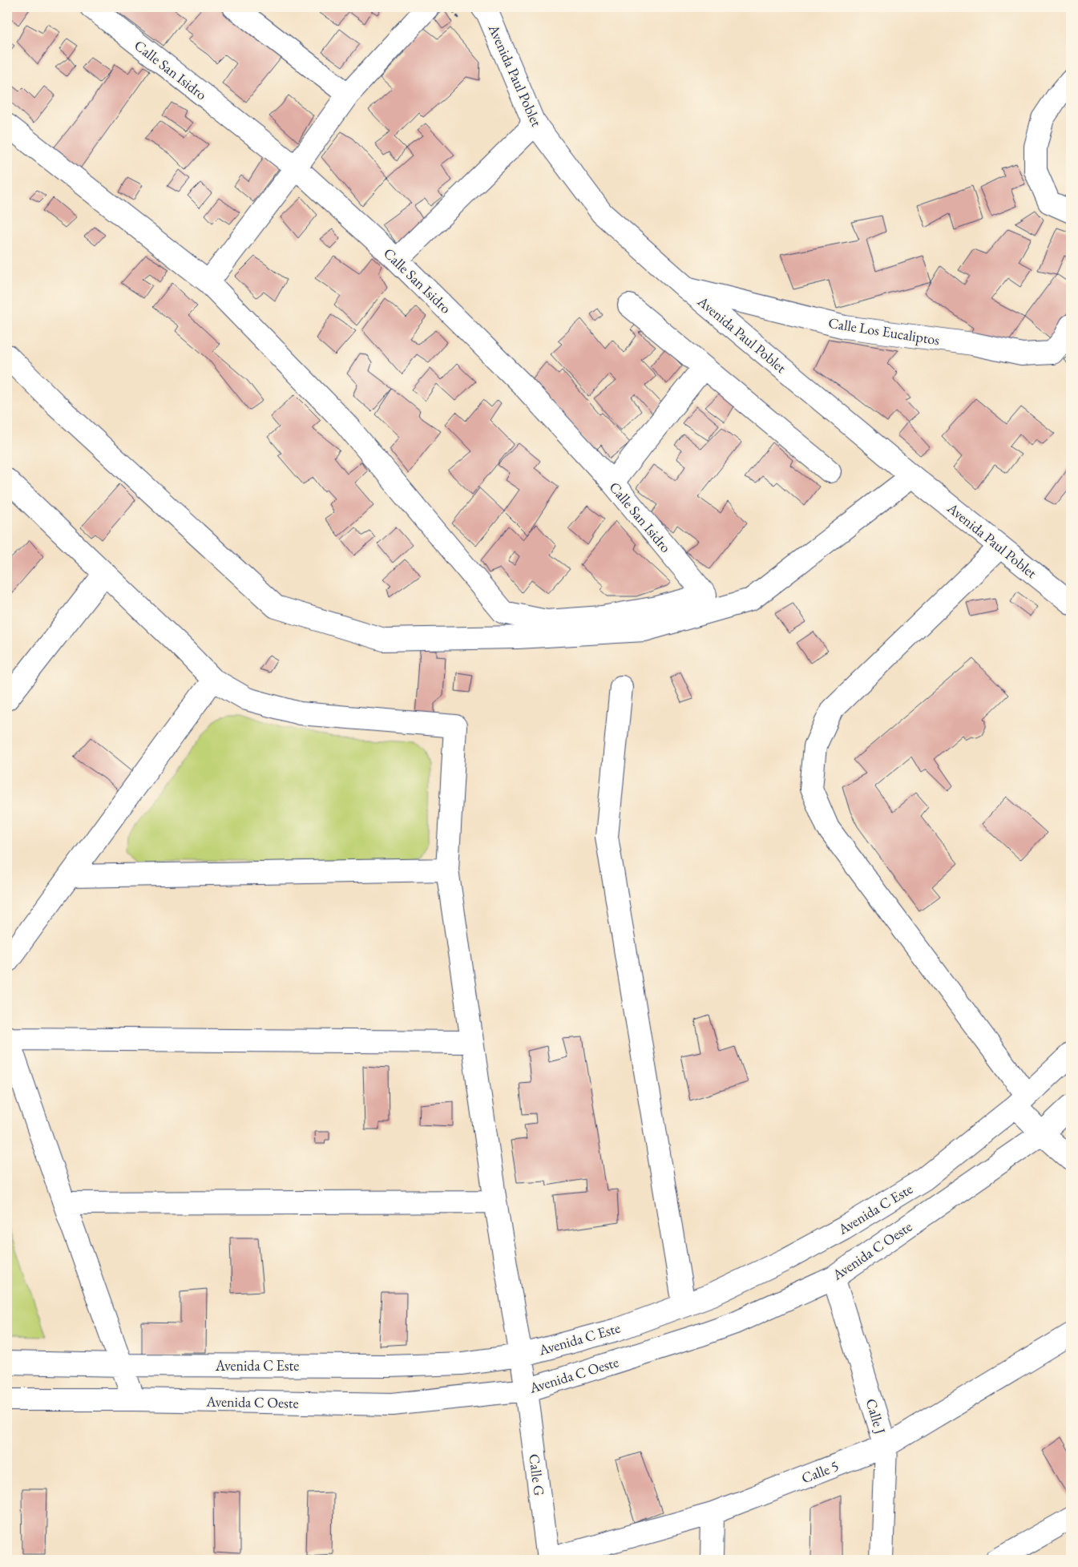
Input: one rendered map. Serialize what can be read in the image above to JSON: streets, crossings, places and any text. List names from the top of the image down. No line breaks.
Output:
{"streets":{"street":["Calle San Isidro","Avenida Paul Poblet","Calle Los Eucaliptos","Avenida C Este","Avenida C Oeste","Calle J","Calle 5","Calle G"]},"crossings":[["Avenida Paul Poblet","Calle Los Eucaliptos"],["Avenida C Este","Calle G"],["Avenida C Oeste","Calle J"],["Avenida C Oeste","Calle G"],["Calle J","Calle 5"],["Calle 5","Calle G"]]}
